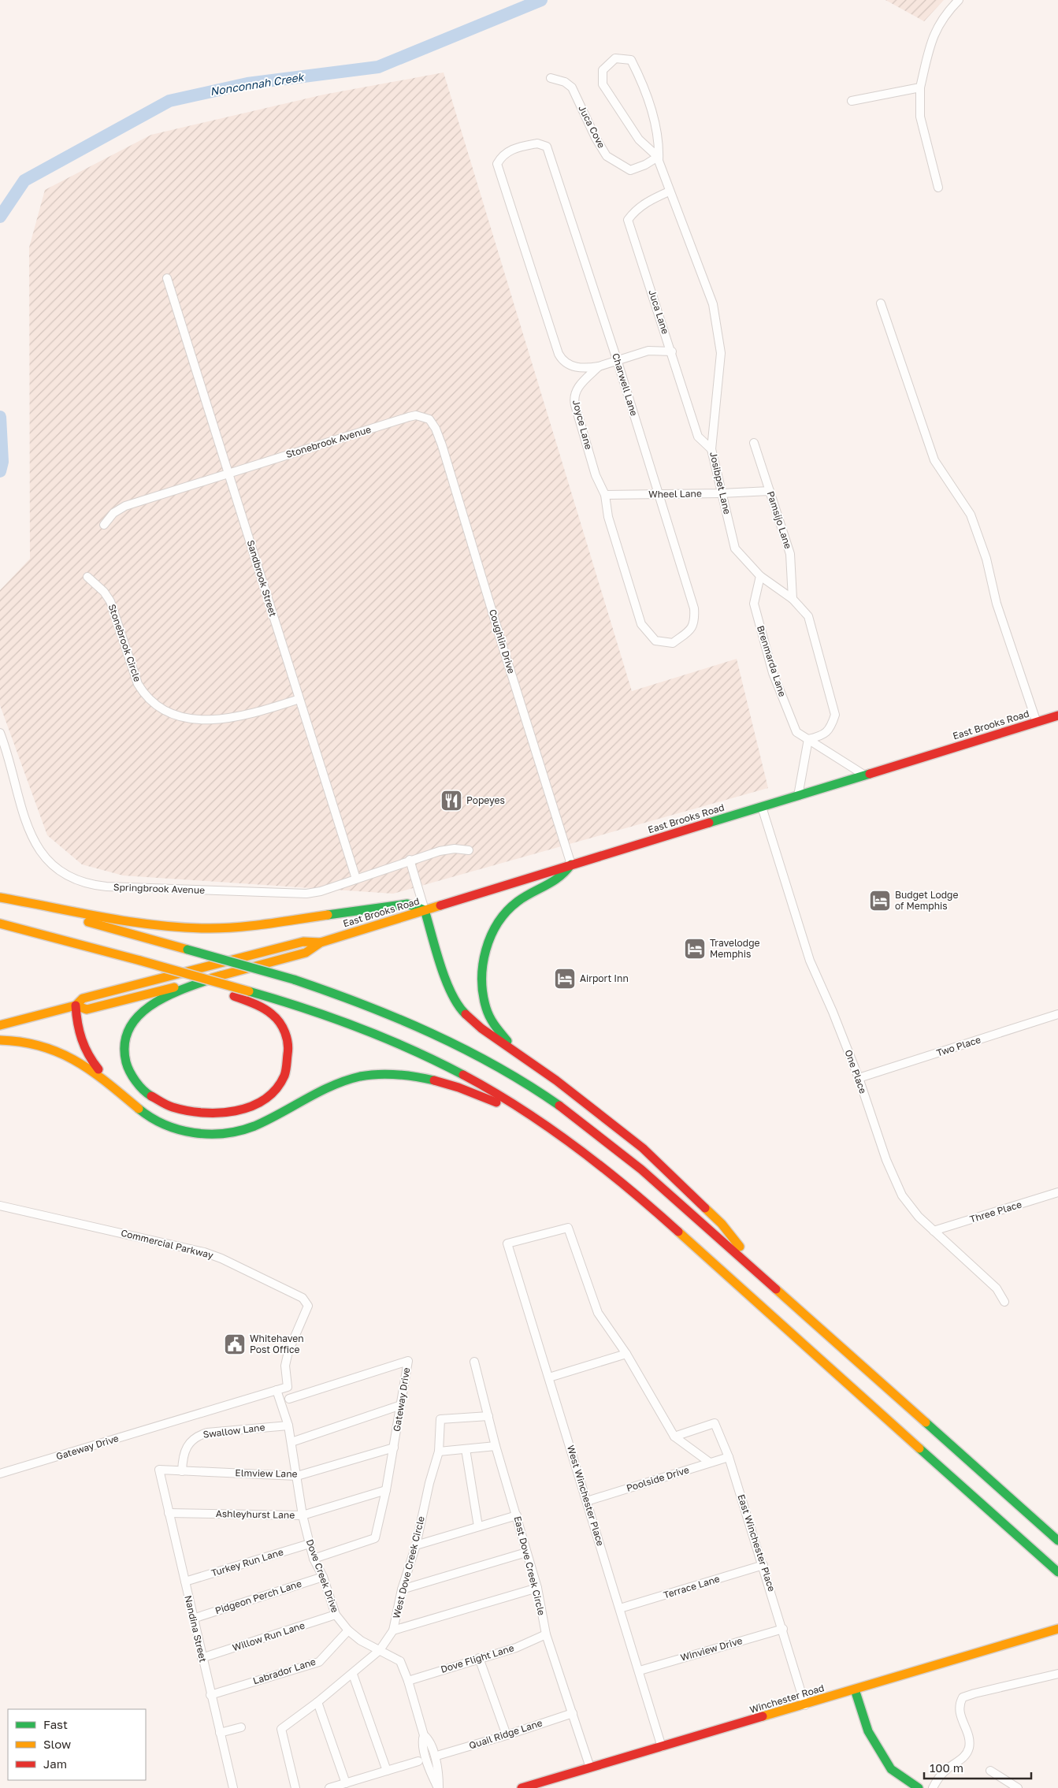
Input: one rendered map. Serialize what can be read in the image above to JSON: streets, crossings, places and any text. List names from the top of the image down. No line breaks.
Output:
{"streets":{"main road":["East Brooks Road","Winchester Road"],"street":["Juca Cove","Juca Lane","Charwell Lane","Joyce Lane","Stonebrook Avenue","Josibpet Lane","Wheel Lane","Pamsijo Lane","Sandbrook Street","Coughlin Drive","Stonebrook Circle","Brenmarda Lane","Springbrook Avenue","Two Place","One Place","Three Place","Commercial Parkway","Gateway Drive","Swallow Lane","Elmview Lane","Poolside Drive","West Winchester Place","Ashleyhurst Lane","East Winchester Place","Turkey Run Lane","East Dove Creek Circle","West Dove Creek Circle","Dove Creek Drive","Terrace Lane","Pidgeon Perch Lane","Nandina Street","Willow Run Lane","Winview Drive","Dove Flight Lane","Labrador Lane","Quail Ridge Lane"]},"crossings":[["Juca Cove","Josibpet Lane"],["Juca Lane","Josibpet Lane"],["Charwell Lane","Joyce Lane"],["Charwell Lane","Wheel Lane"],["Joyce Lane","Wheel Lane"],["Stonebrook Avenue","Sandbrook Street"],["Stonebrook Avenue","Coughlin Drive"],["Josibpet Lane","Wheel Lane"],["Josibpet Lane","Pamsijo Lane"],["Josibpet Lane","Brenmarda Lane"],["Wheel Lane","Pamsijo Lane"],["Sandbrook Street","Stonebrook Circle"],["Sandbrook Street","Springbrook Avenue"],["Coughlin Drive","East Brooks Road"],["East Brooks Road","One Place"],["Two Place","One Place"],["One Place","Three Place"],["Commercial Parkway","Gateway Drive"],["Gateway Drive","Elmview Lane"],["Gateway Drive","Ashleyhurst Lane"],["Gateway Drive","Dove Creek Drive"],["Swallow Lane","Elmview Lane"],["Swallow Lane","Dove Creek Drive"],["Elmview Lane","Dove Creek Drive"],["Elmview Lane","Nandina Street"],["Poolside Drive","West Winchester Place"],["Poolside Drive","East Winchester Place"],["West Winchester Place","Terrace Lane"],["West Winchester Place","Winview Drive"],["West Winchester Place","Winchester Road"],["Ashleyhurst Lane","Dove Creek Drive"],["Ashleyhurst Lane","Nandina Street"],["East Winchester Place","Terrace Lane"],["East Winchester Place","Winview Drive"],["East Winchester Place","Winchester Road"],["Turkey Run Lane","Dove Creek Drive"],["Turkey Run Lane","Nandina Street"],["East Dove Creek Circle","West Dove Creek Circle"],["East Dove Creek Circle","Dove Flight Lane"],["East Dove Creek Circle","Winchester Road"],["East Dove Creek Circle","Quail Ridge Lane"],["West Dove Creek Circle","Dove Creek Drive"],["Dove Creek Drive","Pidgeon Perch Lane"],["Dove Creek Drive","Willow Run Lane"],["Dove Creek Drive","Labrador Lane"],["Pidgeon Perch Lane","Nandina Street"],["Nandina Street","Willow Run Lane"],["Nandina Street","Labrador Lane"]],"water":["Nonconnah Creek"],"places":{"restaurant":["Popeyes"],"hotel":["Budget Lodge of Memphis","Travelodge Memphis","Airport Inn"],"public building":["Whitehaven Post Office"]},"legend":["Fast","Slow","Jam"],"scale_bar":"100 m"}
